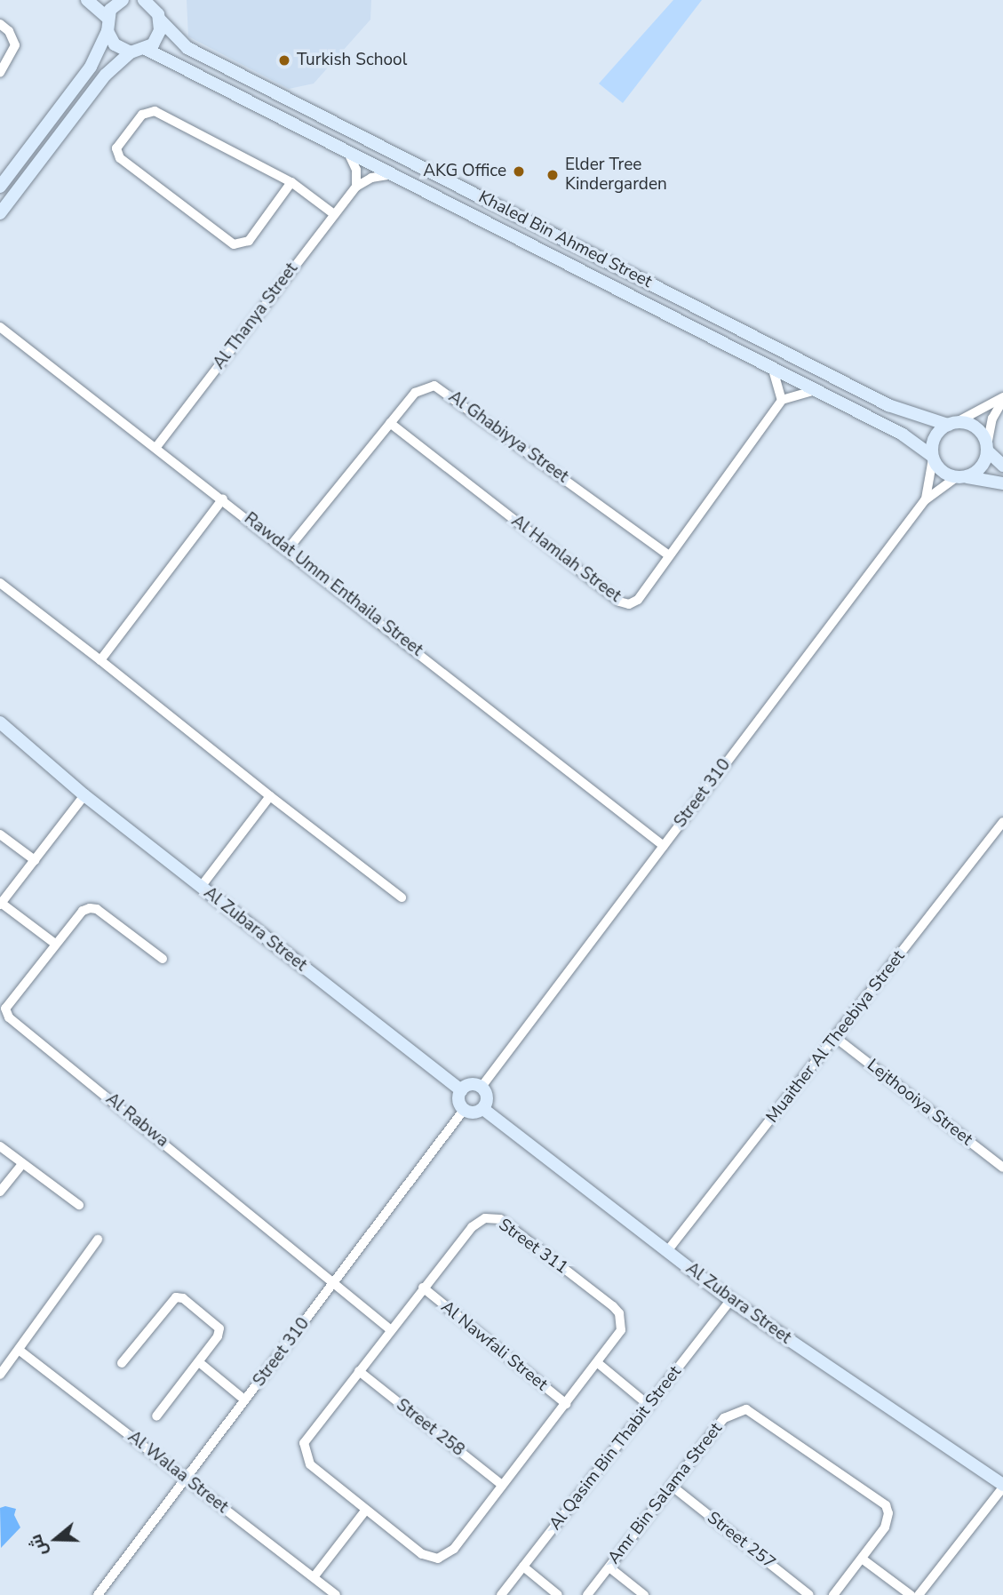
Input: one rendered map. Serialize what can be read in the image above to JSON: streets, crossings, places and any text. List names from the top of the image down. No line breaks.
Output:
{"streets":{"main road":["Khaled Bin Ahmed Street","Al Zubara Street"],"street":["Al Thanya Street","Al Ghabiyya Street","Al Hamlah Street","Rawdat Umm Enthaila Street","Street 310","Muaither Al Theebiya Street","Lejthooiya Street","Al Rabwa","Street 311","Al Nawfali Street","Street 258","Al Qasim Bin Thabit Street","Al Walaa Street","Amr Bin Salama Street","Street 257"]},"crossings":[["Khaled Bin Ahmed Street","Street 310"],["Al Thanya Street","Rawdat Umm Enthaila Street"],["Al Ghabiyya Street","Al Hamlah Street"],["Al Ghabiyya Street","Rawdat Umm Enthaila Street"],["Rawdat Umm Enthaila Street","Street 310"],["Street 310","Al Zubara Street"],["Street 310","Al Rabwa"],["Street 310","Al Walaa Street"],["Al Zubara Street","Muaither Al Theebiya Street"],["Al Zubara Street","Al Qasim Bin Thabit Street"],["Muaither Al Theebiya Street","Lejthooiya Street"],["Street 311","Al Nawfali Street"],["Street 311","Street 258"],["Amr Bin Salama Street","Street 257"]],"places":["Turkish School","AKG Office","Elder Tree Kindergarden"],"north":"left"}
